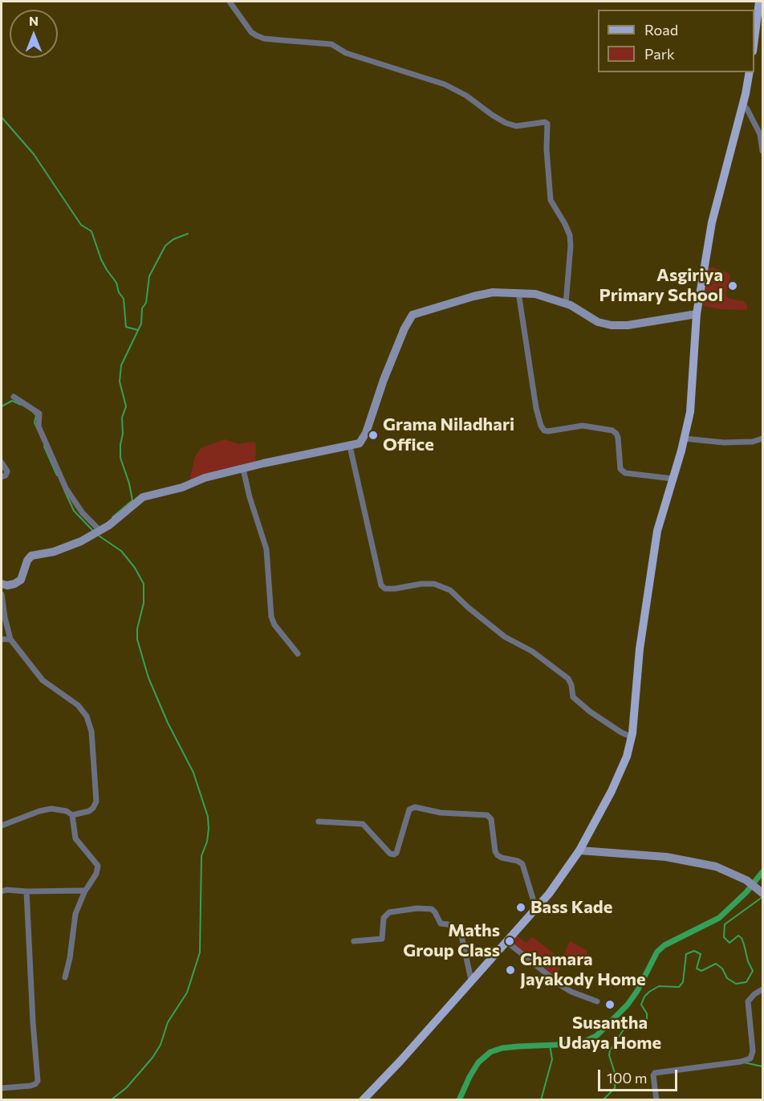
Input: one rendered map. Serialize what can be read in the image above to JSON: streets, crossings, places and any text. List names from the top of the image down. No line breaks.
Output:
{"places":["Asgiriya Primary School","Grama Niladhari Office","Bass Kade","Maths Group Class","Chamara Jayakody Home","Susantha Udaya Home"],"legend":["Road","Park"],"scale_bar":"100 m","north":"top"}
